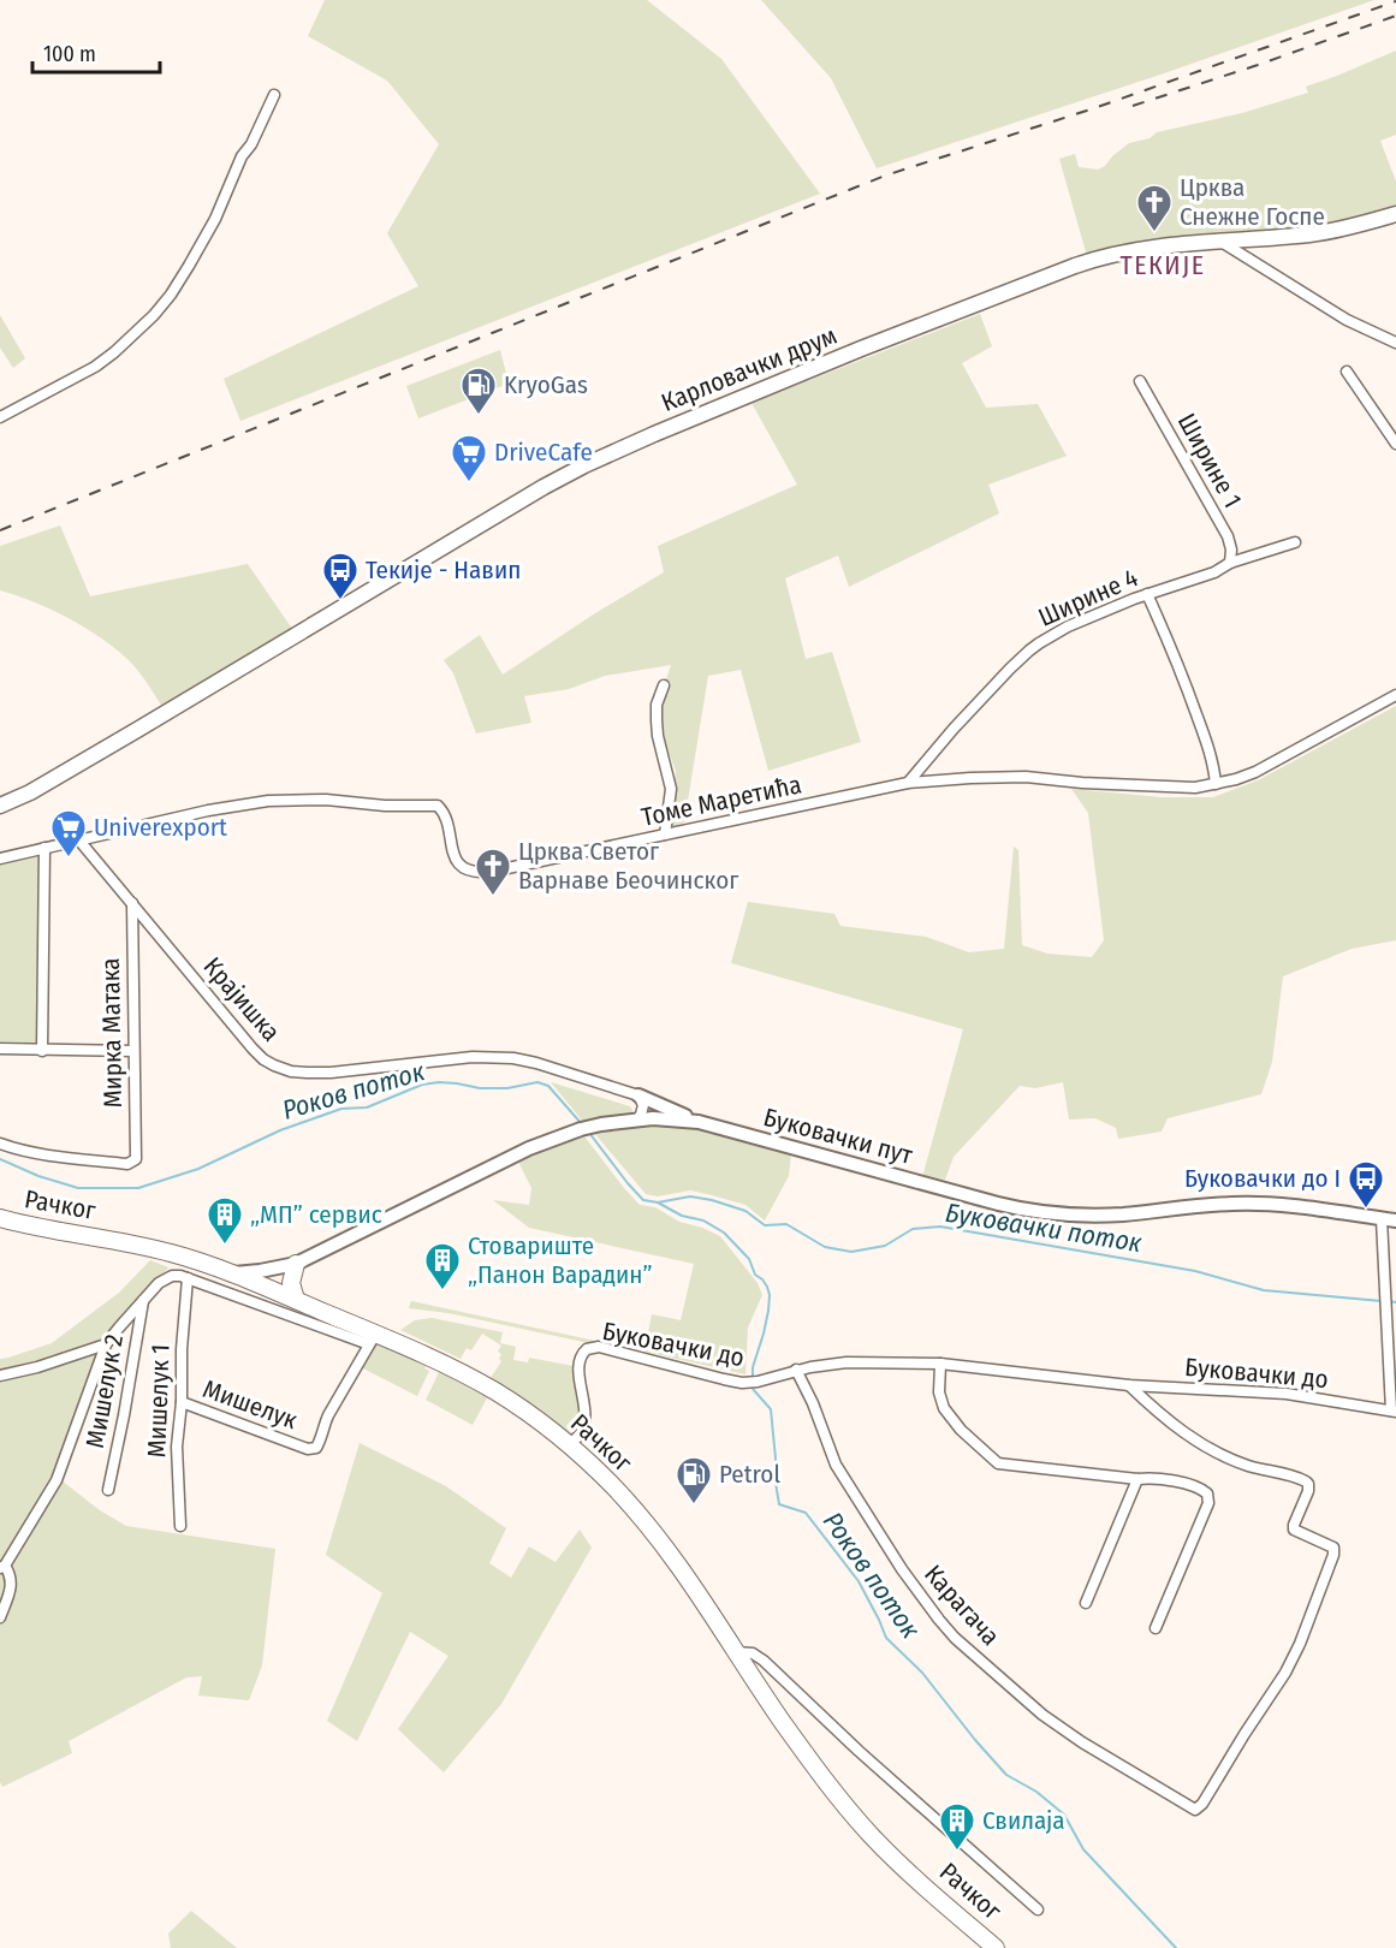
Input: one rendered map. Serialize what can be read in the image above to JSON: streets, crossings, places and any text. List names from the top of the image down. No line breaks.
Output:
{"streets":{"main road":["Карловачки друм","Рачког"],"street":["Ширине 1","Ширине 4","Томе Маретића","Крајишка","Мирка Матака","Буковачки пут","Буковачки до","Мишелук 2","Мишелук 1","Мишелук","Карагача"]},"crossings":[["Ширине 1","Ширине 4"],["Ширине 4","Томе Маретића"],["Томе Маретића","Крајишка"],["Крајишка","Мирка Матака"],["Буковачки пут","Рачког"],["Рачког","Буковачки до"],["Рачког","Мишелук"],["Буковачки до","Карагача"],["Мишелук 1","Мишелук"]],"districts":["ТЕКИЈЕ"],"water":["Роков поток","Буковачки поток"],"places":{"church":["Црква Снежне Госпе","Црква Светог Варнаве Беочинског"],"fuel station":["KryoGas","Petrol"],"supermarket":["DriveCafe","Univerexport"],"bus stop":["Текије - Навип","Буковачки до I"],"building":["„МП” сервис","Стовариште „Панон Варадин”","Свилаја"]},"scale_bar":"100 m"}
